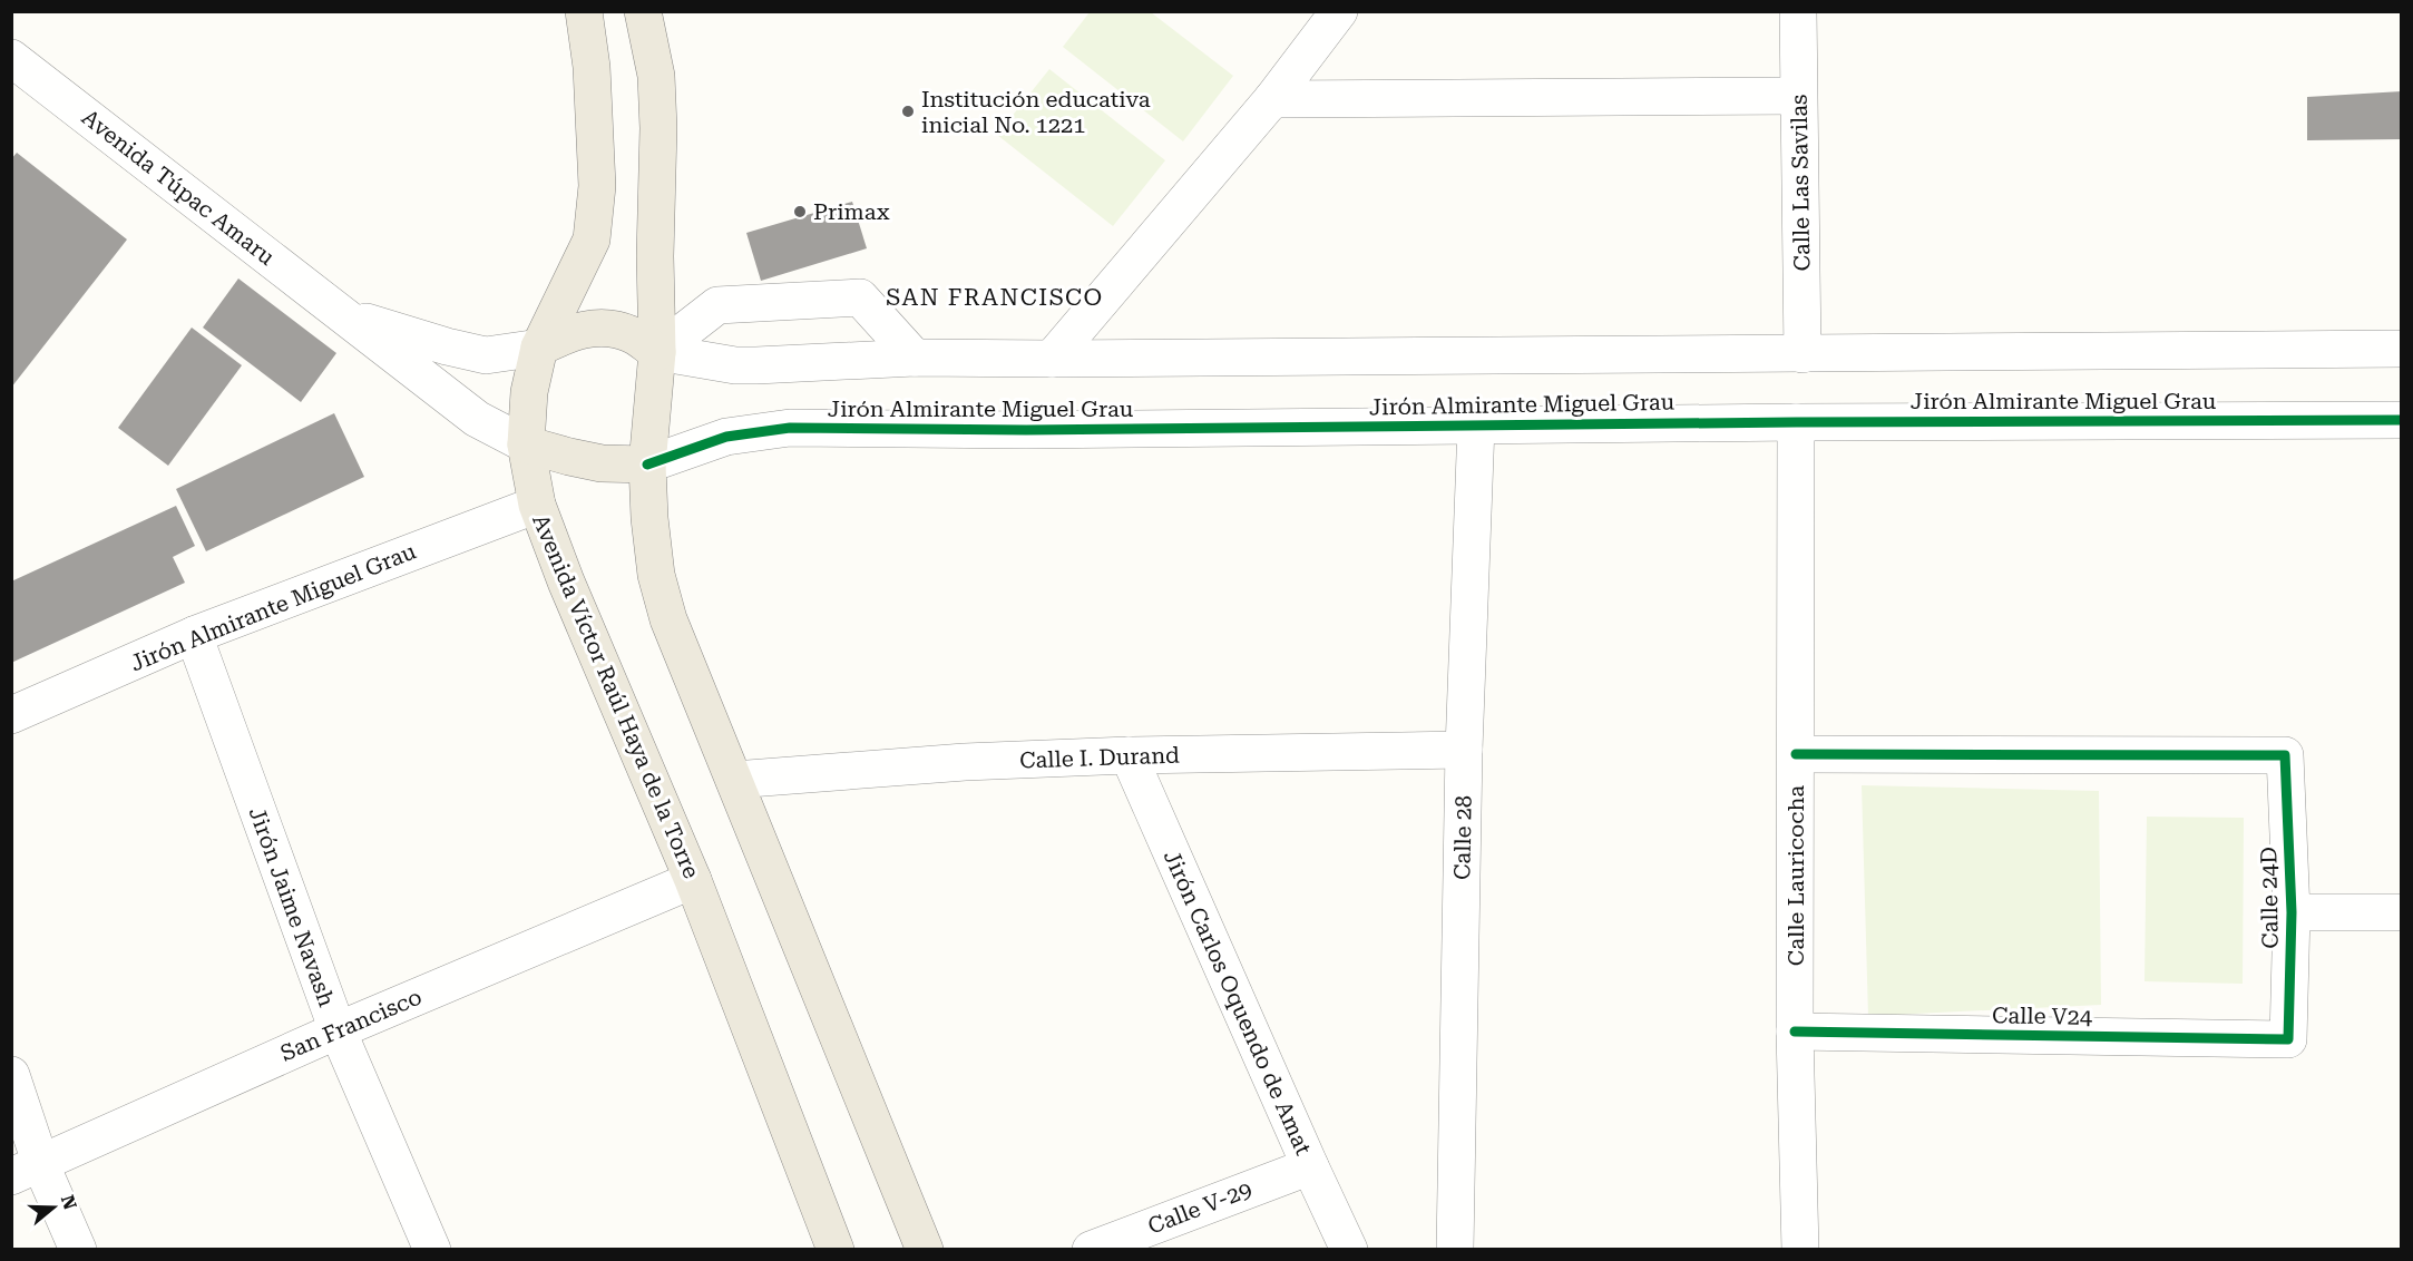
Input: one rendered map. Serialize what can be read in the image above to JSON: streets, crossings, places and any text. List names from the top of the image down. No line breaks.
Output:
{"streets":{"main road":["Avenida Víctor Raúl Haya de la Torre"],"street":["Calle Las Savilas","Avenida Túpac Amaru","Jirón Almirante Miguel Grau","Calle I. Durand","Calle 28","Calle Lauricocha","Calle 24D","Jirón Jaime Navash","Jirón Carlos Oquendo de Amat","Calle V24","San Francisco","Calle V-29"]},"crossings":[["Avenida Túpac Amaru","Jirón Almirante Miguel Grau"],["Avenida Túpac Amaru","Avenida Víctor Raúl Haya de la Torre"],["Jirón Almirante Miguel Grau","Avenida Víctor Raúl Haya de la Torre"],["Jirón Almirante Miguel Grau","Calle 28"],["Jirón Almirante Miguel Grau","Calle Lauricocha"],["Jirón Almirante Miguel Grau","Jirón Jaime Navash"],["Avenida Víctor Raúl Haya de la Torre","San Francisco"],["Calle I. Durand","Calle 28"],["Calle I. Durand","Jirón Carlos Oquendo de Amat"],["Calle Lauricocha","Calle 24D"],["Calle Lauricocha","Calle V24"],["Calle 24D","Calle V24"],["Jirón Jaime Navash","San Francisco"],["Jirón Carlos Oquendo de Amat","Calle V-29"]],"districts":["SAN FRANCISCO"],"places":["Institución educativa inicial No. 1221","Primax"],"north":"right"}
